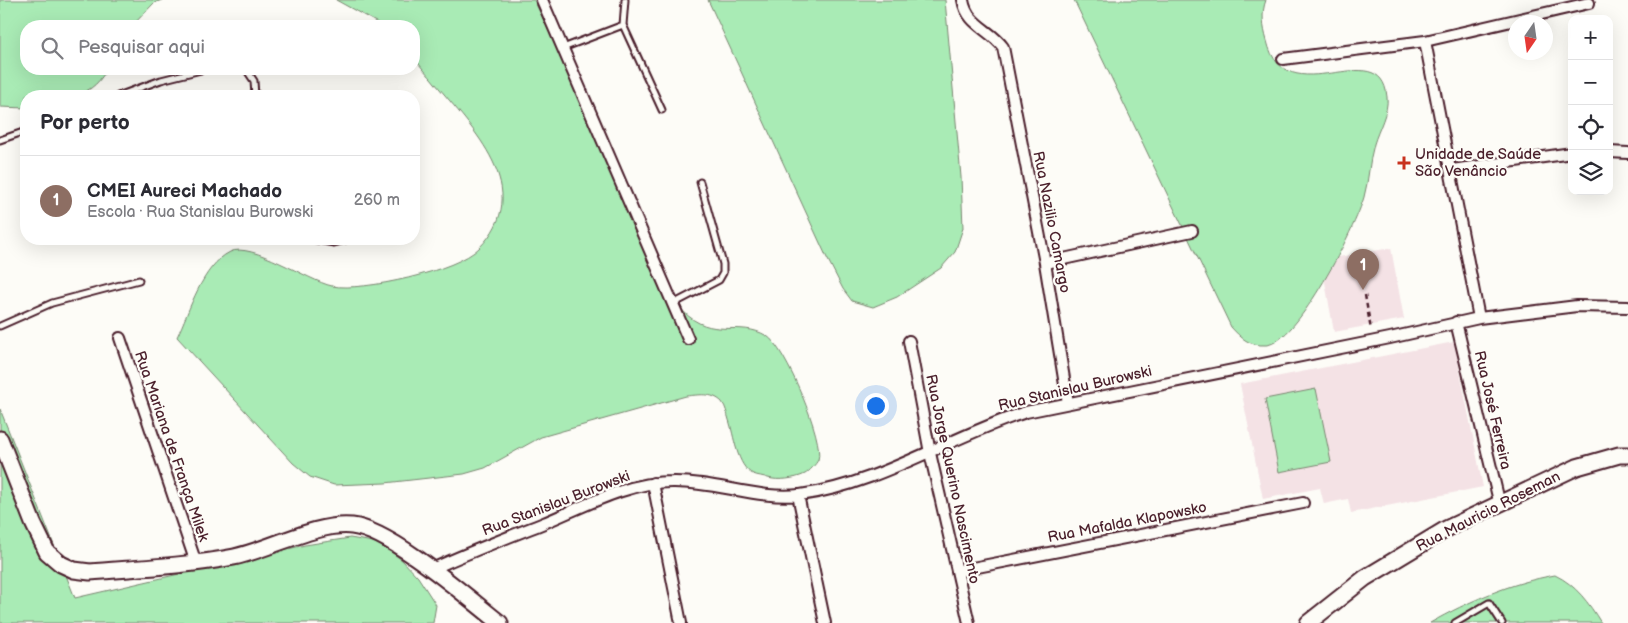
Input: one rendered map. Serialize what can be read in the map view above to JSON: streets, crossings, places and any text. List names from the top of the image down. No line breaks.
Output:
{"streets":{"main road":["Rua Mauricio Roseman"],"street":["Rua Nazilio Camargo","Rua Stanislau Burowski","Rua José Ferreira","Rua Mariana de França Milek","Rua Jorge Querino Nascimento","Rua Mafalda Klapowsko"]},"crossings":[["Rua Nazilio Camargo","Rua Stanislau Burowski"],["Rua Stanislau Burowski","Rua José Ferreira"],["Rua Stanislau Burowski","Rua Jorge Querino Nascimento"],["Rua José Ferreira","Rua Mauricio Roseman"],["Rua Jorge Querino Nascimento","Rua Mafalda Klapowsko"]],"places":{"health":["Unidade de Saúde São Venâncio"]},"north":"bottom","page":{"map_buttons":["+","−"],"search":"Pesquisar aqui","heading":"Por perto","list":[{"mark":"1","name":"CMEI Aureci Machado","note":"Escola · Rua Stanislau Burowski","value":"260 m"}],"pins":"1"}}
